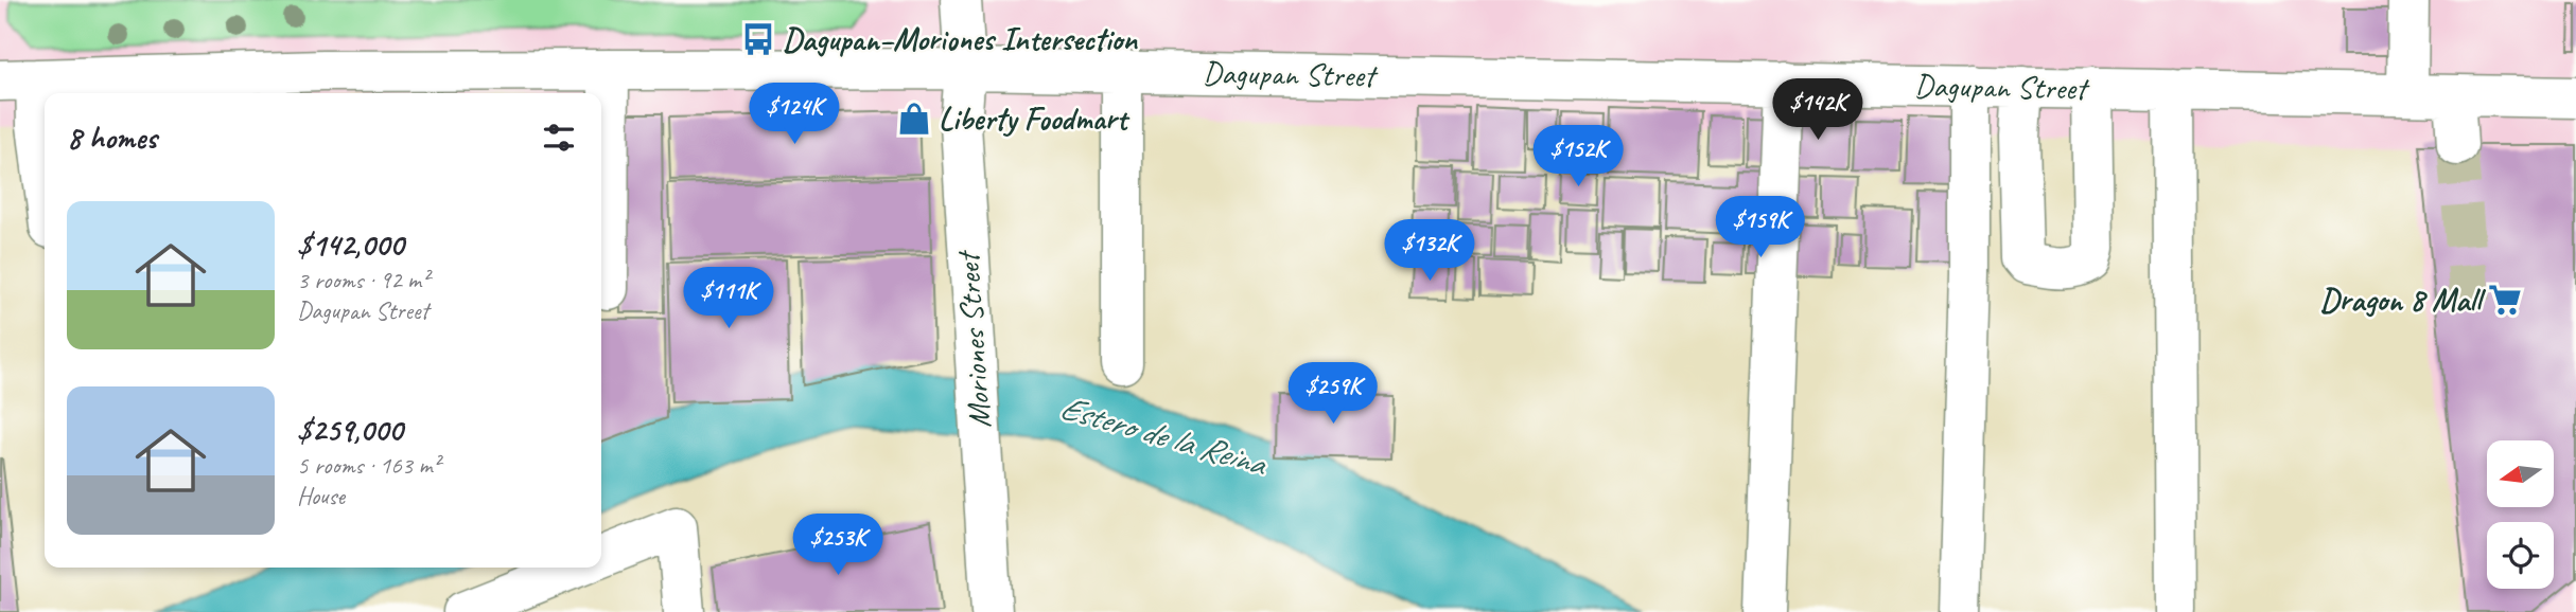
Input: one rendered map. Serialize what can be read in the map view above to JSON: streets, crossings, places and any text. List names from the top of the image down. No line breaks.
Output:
{"streets":{"street":["Dagupan Street","Moriones Street"]},"crossings":[["Dagupan Street","Moriones Street"]],"water":["Estero de la Reina"],"places":{"bus stop":["Dagupan–Moriones Intersection"],"shop":["Liberty Foodmart"],"supermarket":["Dragon 8 Mall"]},"north":"left","page":{"price":["$142K","$124K","$152K","$159K","$132K","$111K","$259K","$253K"],"heading":"8 homes","list":[{"name":"$142,000","note":"3 rooms · 92 m² · Dagupan Street"},{"name":"$259,000","note":"5 rooms · 163 m² · House"}]}}
